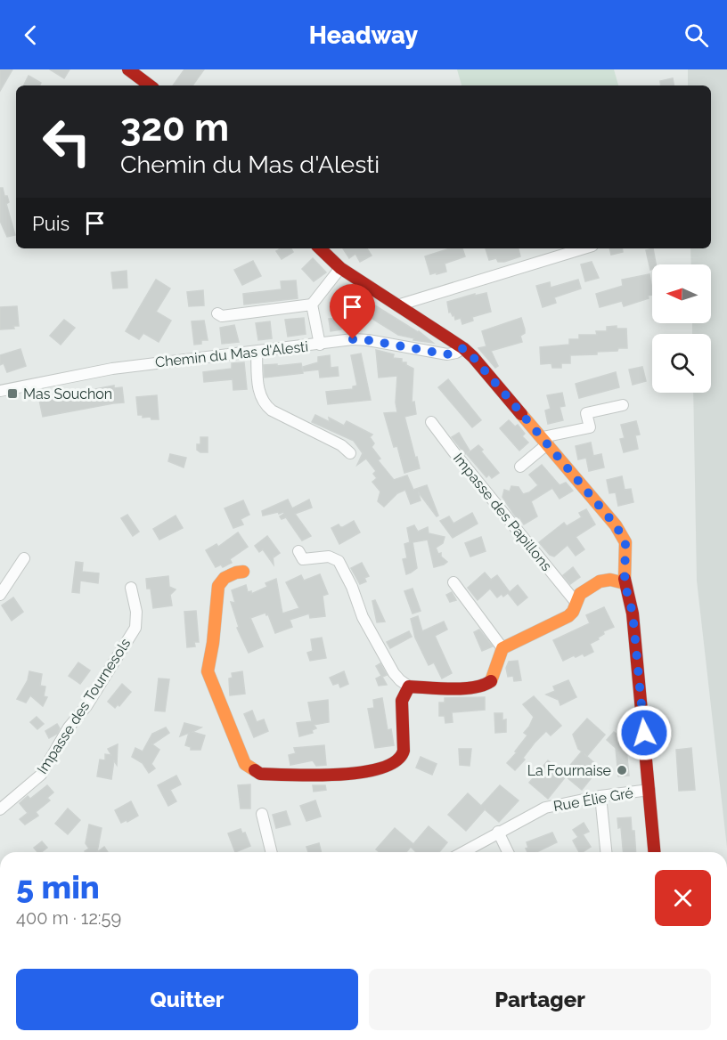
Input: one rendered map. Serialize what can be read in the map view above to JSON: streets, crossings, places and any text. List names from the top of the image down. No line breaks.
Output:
{"streets":{"street":["Chemin du Mas d'Alesti","Impasse des Papillons","Impasse des Tournesols","Rue Élie Gré"]},"places":{"transit":["Mas Souchon"],"other":["La Fournaise"]},"north":"left","page":{"header":"Headway","turn":["320 m","Chemin du Mas d'Alesti"],"then":"Puis","heading":["5 min","400 m · 12:59"],"buttons":["Quitter","Partager"]}}
